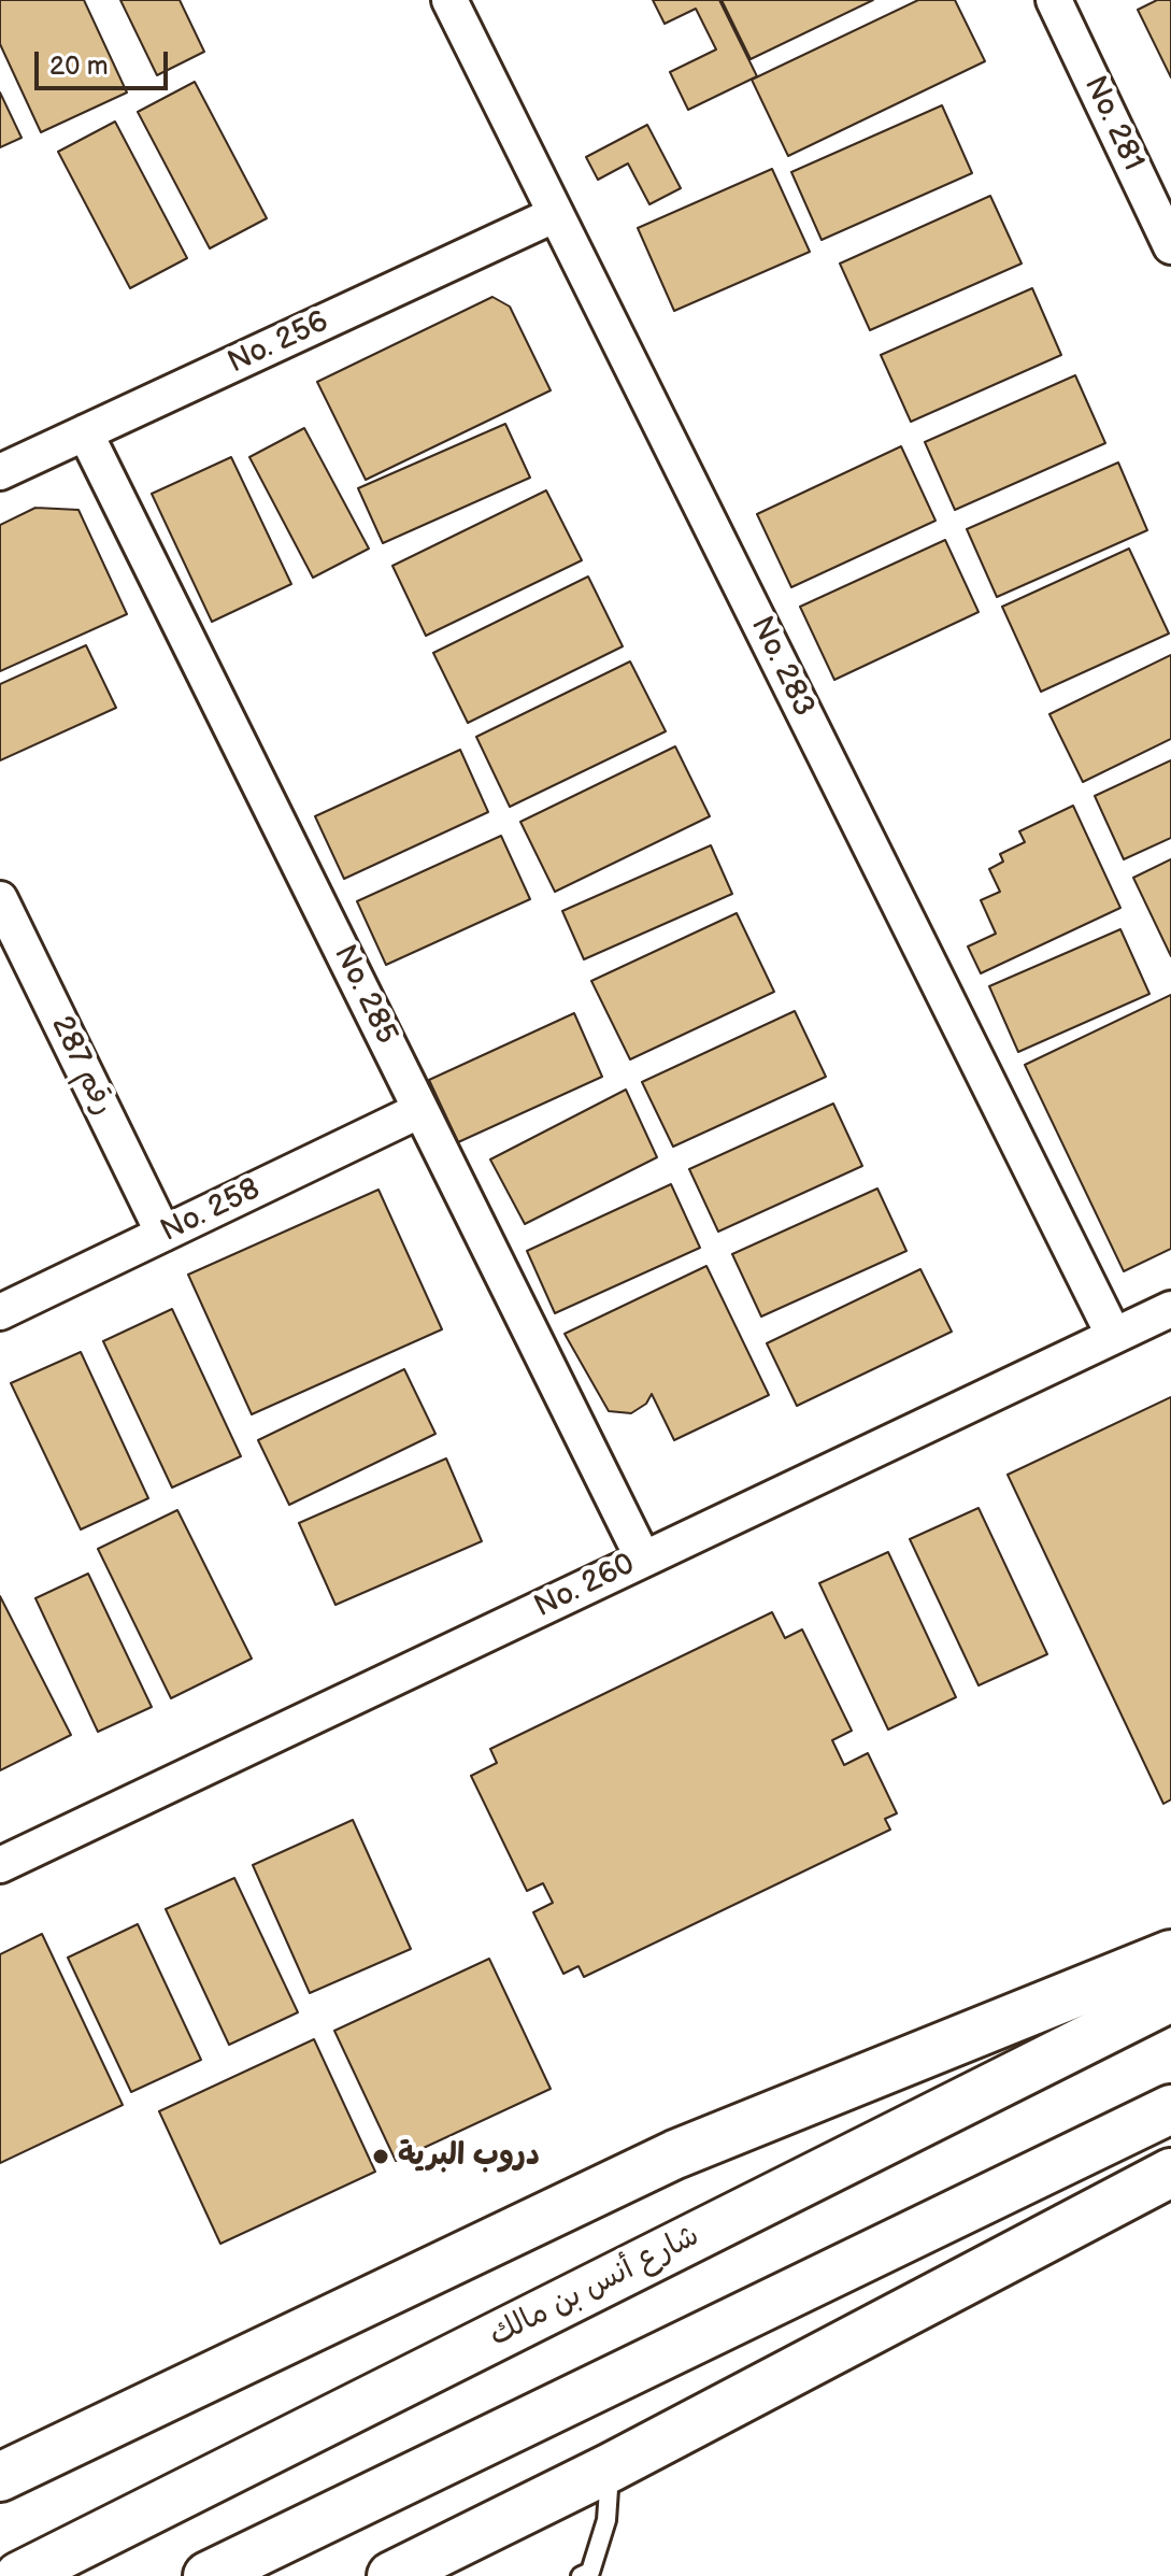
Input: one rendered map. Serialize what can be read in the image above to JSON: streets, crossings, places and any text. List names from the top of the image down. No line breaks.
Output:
{"streets":{"main road":["شارع أنس بن مالك"],"street":["No. 281","No. 256","No. 283","No. 285","رقم 287","No. 258","No. 260"]},"crossings":[["No. 256","No. 283"],["No. 256","No. 285"],["No. 283","No. 260"],["No. 285","No. 258"],["No. 285","No. 260"],["رقم 287","No. 258"]],"places":["دروب البرية"],"scale_bar":"20 m"}
